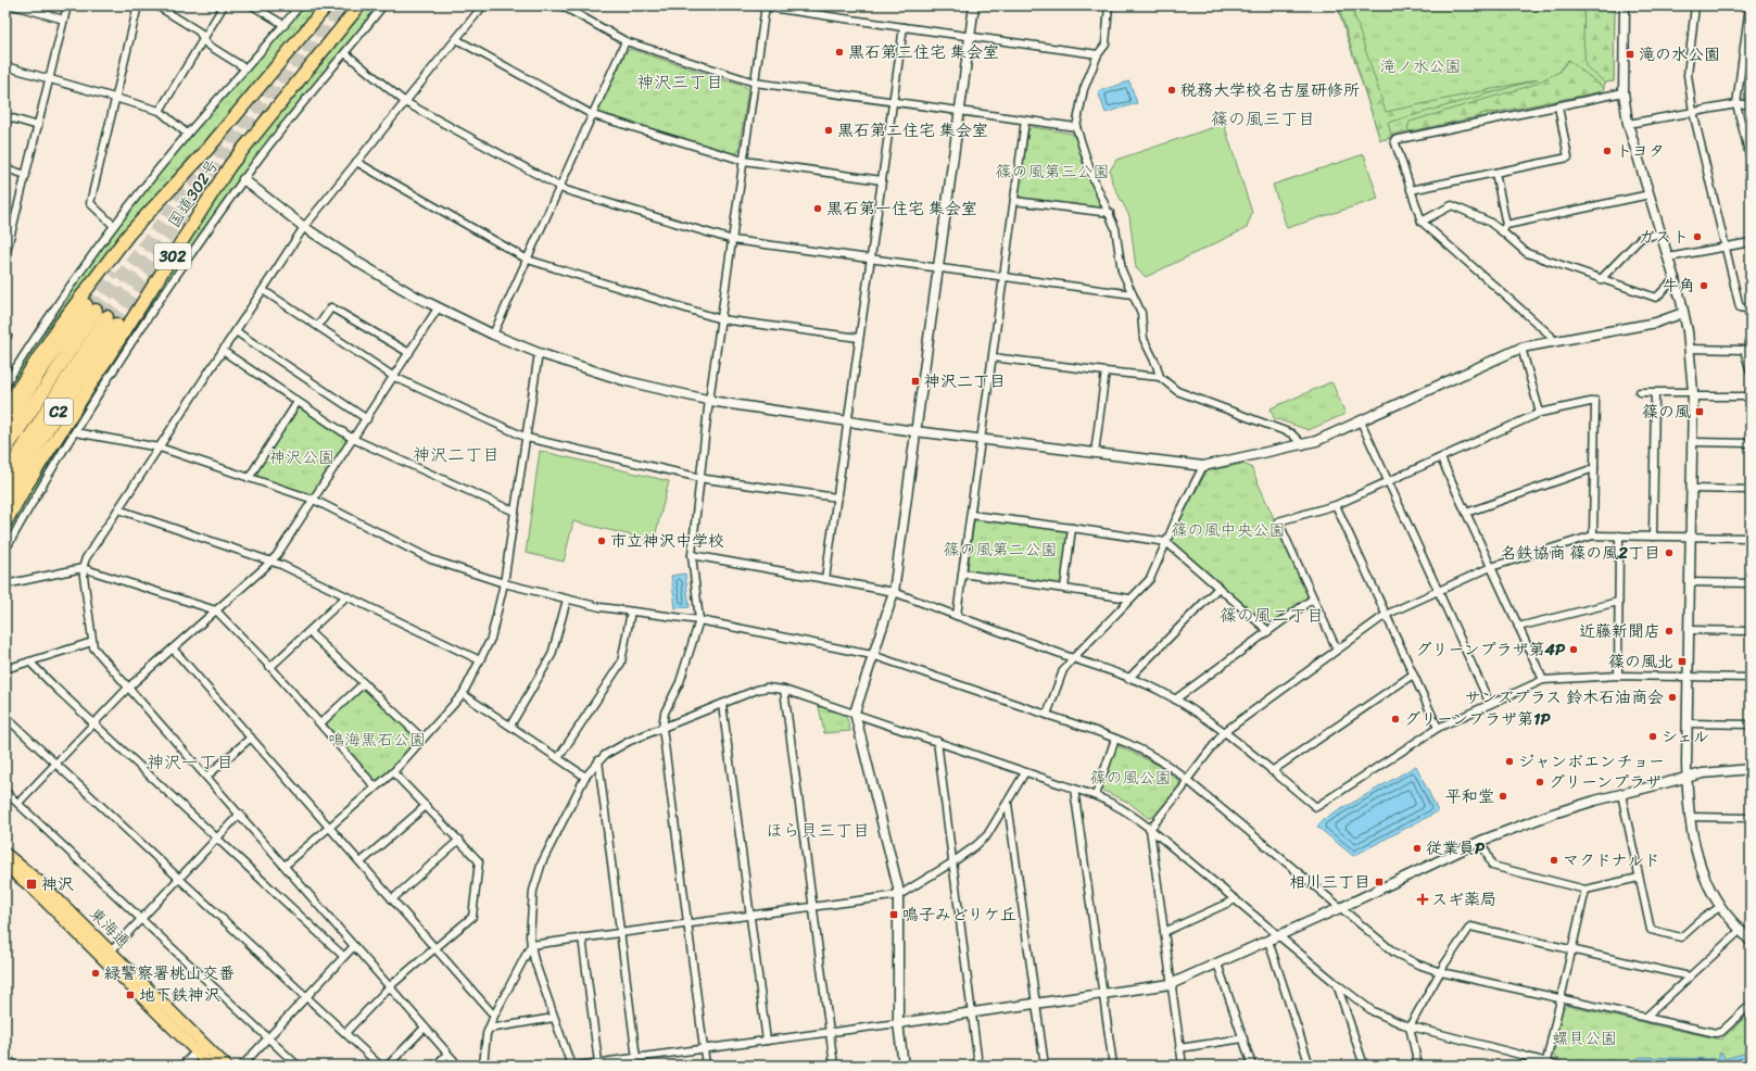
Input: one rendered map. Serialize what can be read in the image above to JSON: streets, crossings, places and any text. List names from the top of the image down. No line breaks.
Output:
{"streets":{"highway":["国道302号","302","C2"],"main road":["東海通"]},"districts":["神沢三丁目","篠の風三丁目","神沢二丁目","篠の風二丁目","神沢一丁目","ほら貝三丁目"],"parks":["滝ノ水公園","篠の風第三公園","神沢公園","篠の風中央公園","篠の風第二公園","鳴海黒石公園","篠の風公園","螺貝公園"],"places":{"other":["黒石第三住宅 集会室","税務大学校名古屋研修所","黒石第二住宅 集会室","トヨタ","黒石第一住宅 集会室","ガスト","牛角","市立神沢中学校","名鉄協商 篠の風2丁目","近藤新聞店","グリーンプラザ第4P","サンズプラス 鈴木石油商会","グリーンプラザ第1P","シェル","ジャンボエンチョー","グリーンプラザ","平和堂","従業員P","マクドナルド","緑警察署桃山交番"],"transit":["滝の水公園","神沢二丁目","篠の風","篠の風北","相川三丁目","神沢","鳴子みどりケ丘","地下鉄神沢"],"health":["スギ薬局"]}}
